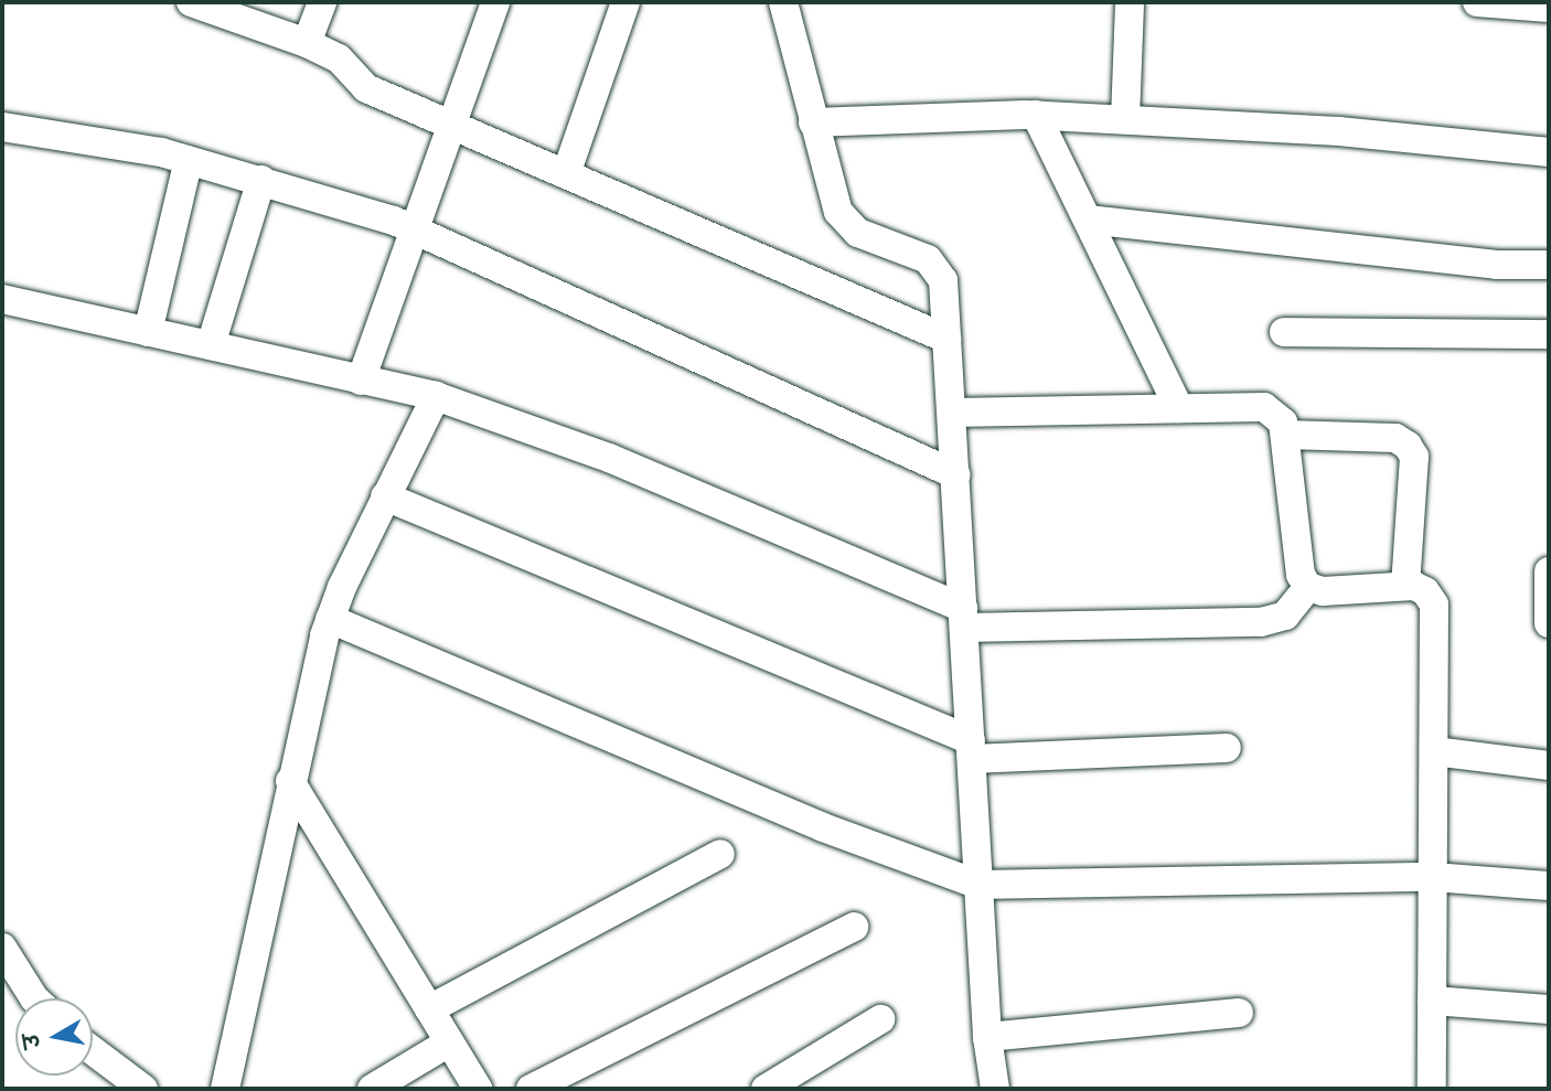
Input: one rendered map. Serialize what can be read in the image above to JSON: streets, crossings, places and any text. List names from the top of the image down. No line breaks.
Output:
{"north":"left"}
